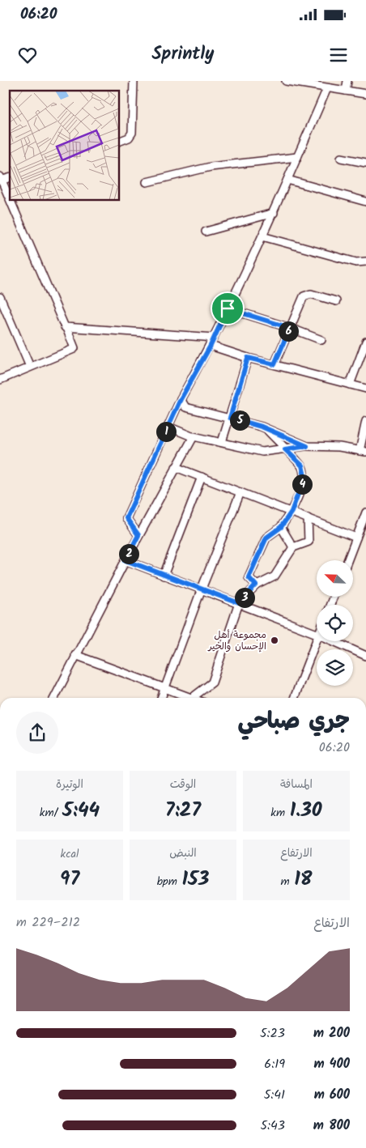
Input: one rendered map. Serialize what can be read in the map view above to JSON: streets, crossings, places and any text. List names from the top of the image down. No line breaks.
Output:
{"places":["مجموعة أهل الإحسان والخير"],"north":"top left","page":{"status":"06:20","header":"Sprintly","pins":["6","5","1","4","2","3"],"heading":["جري صباحي","06:20"],"stats":[["المسافة","1.30 km"],["الوقت","7:27"],["الوتيرة","5:44 /km"],["الارتفاع","18 m"],["النبض","153 bpm"],["kcal","97"]],"chart":["الارتفاع","212–229 m"],"list":[{"name":"200 m","note":"5:23"},{"name":"400 m","note":"6:19"},{"name":"600 m","note":"5:41"},{"name":"800 m","note":"5:43"}]}}
